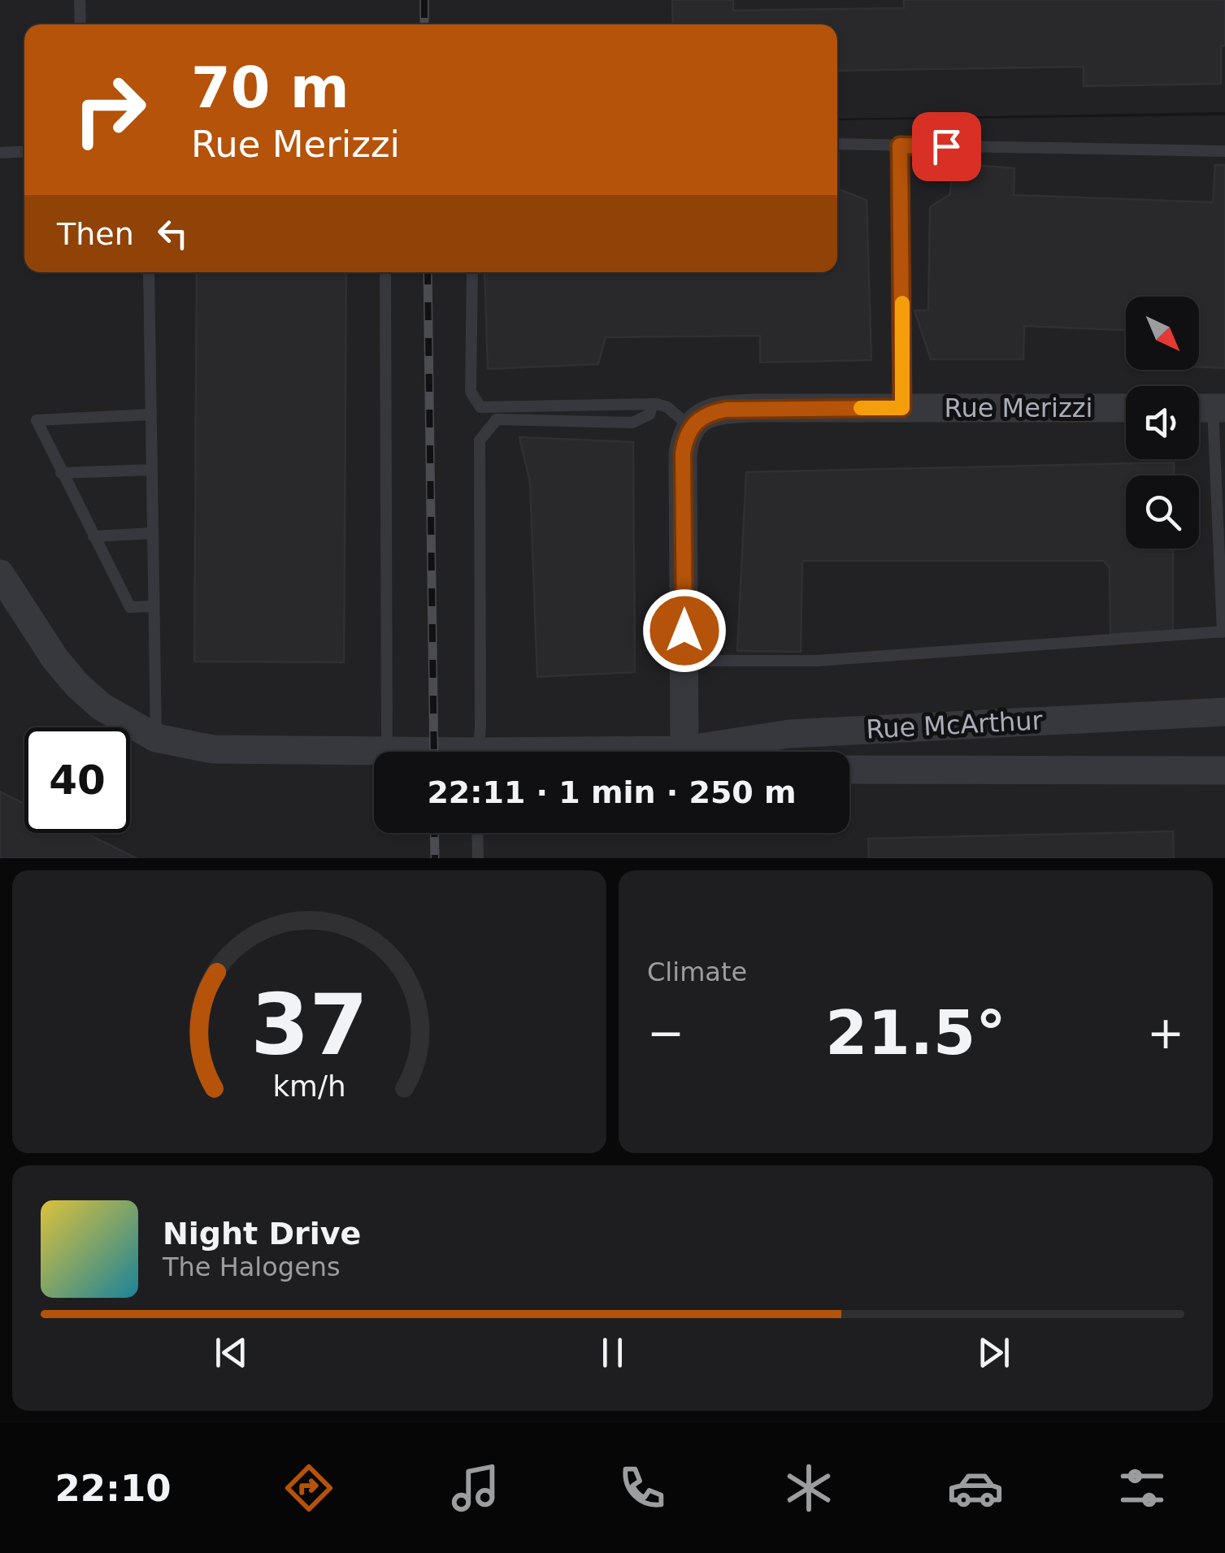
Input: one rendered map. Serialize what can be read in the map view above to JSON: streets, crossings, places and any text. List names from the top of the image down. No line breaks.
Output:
{"streets":{"street":["Rue Merizzi","Rue McArthur"]},"north":"bottom right","page":{"turn":["70 m","Rue Merizzi"],"then":"Then","limit":"40","trip":"22:11 · 1 min · 250 m","tile":"Climate","heat":["−","21.5°","+"],"song":["Night Drive","The Halogens"],"tabs":"22:10","gauge":["37","km/h"]}}
